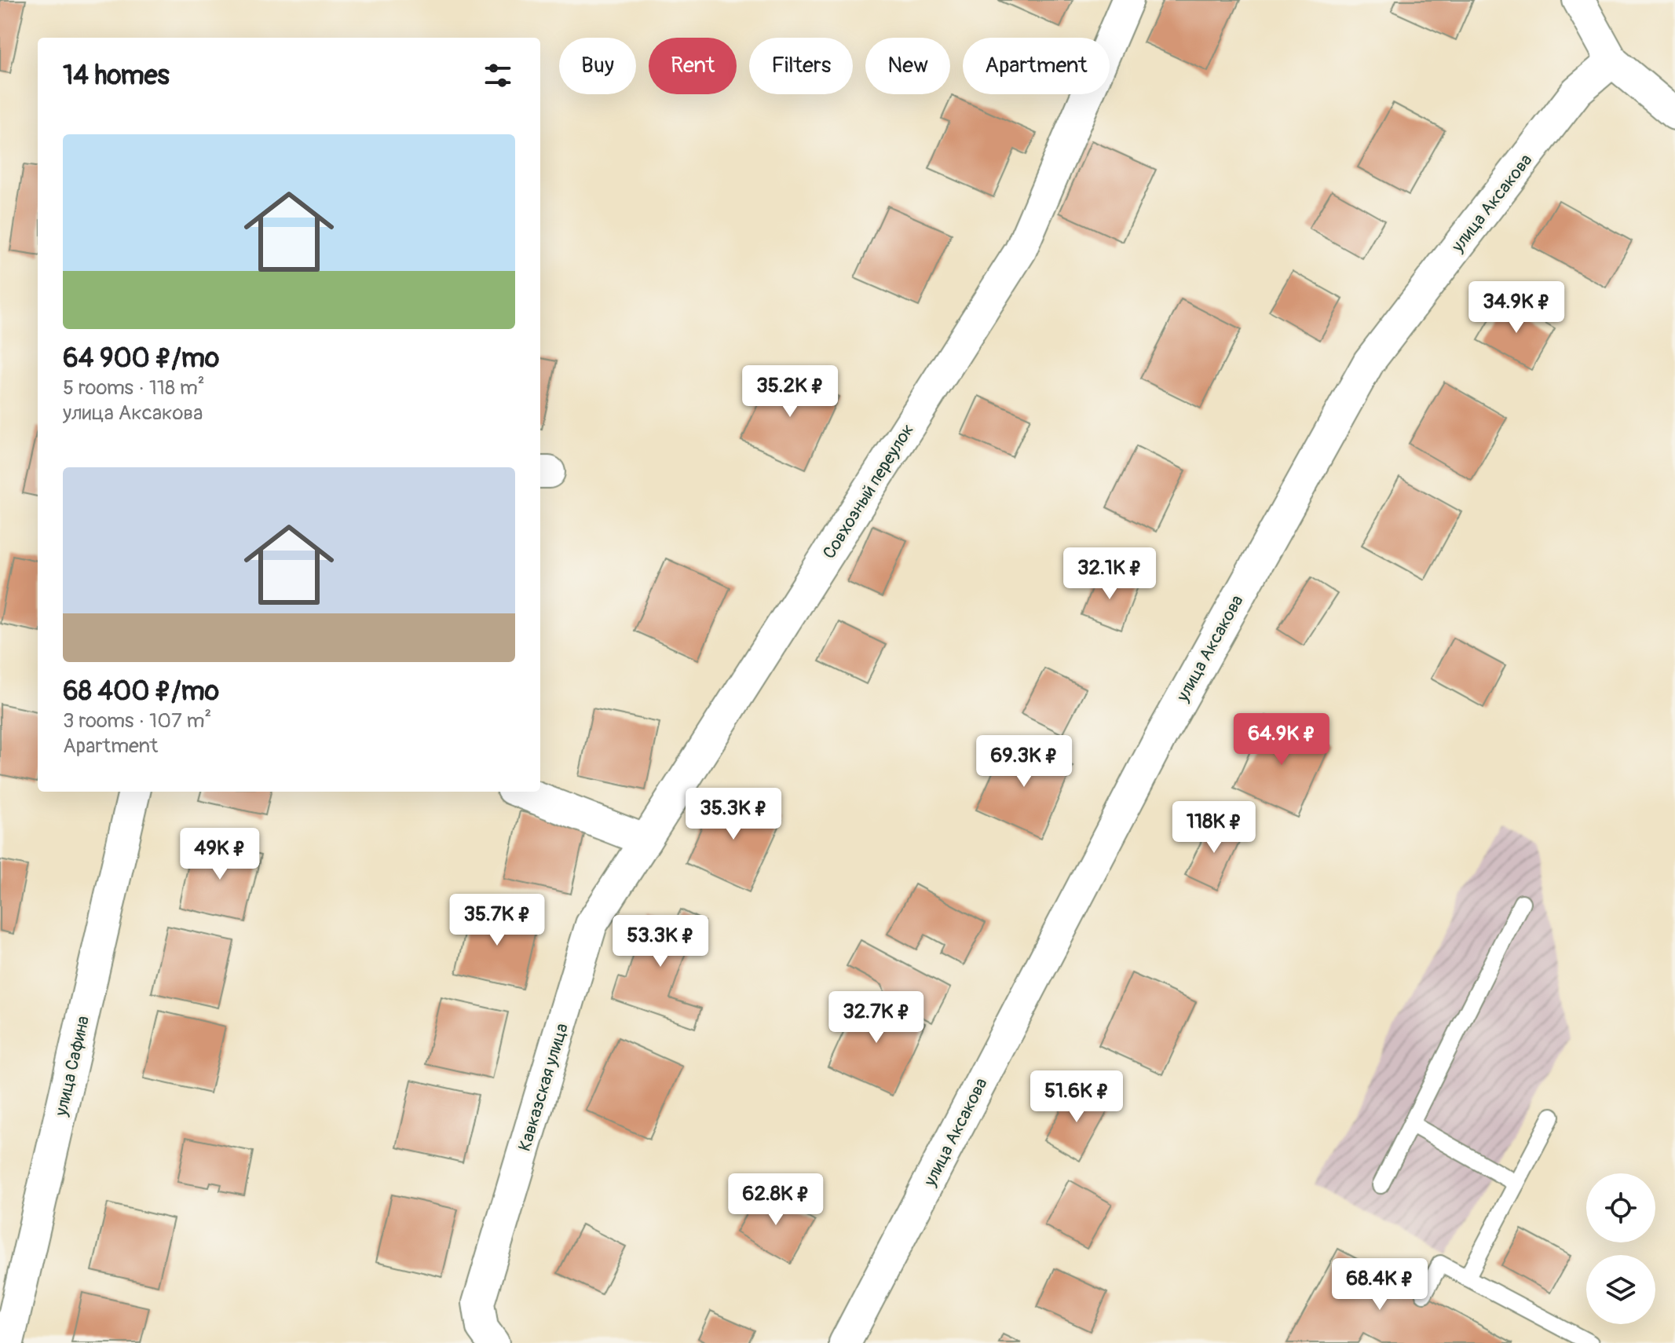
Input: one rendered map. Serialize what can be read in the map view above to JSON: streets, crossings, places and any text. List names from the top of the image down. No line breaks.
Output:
{"streets":{"street":["улица Аксакова","Совхозный переулок","улица Сафина","Кавказская улица"]},"crossings":[["Совхозный переулок","Кавказская улица"]],"page":{"chip":["Buy","Rent","Filters","New","Apartment"],"heading":"14 homes","list":[{"name":"64 900 ₽/mo","note":"5 rooms · 118 m² · улица Аксакова"},{"name":"68 400 ₽/mo","note":"3 rooms · 107 m² · Apartment"}],"price":["34.9K ₽","35.2K ₽","32.1K ₽","64.9K ₽","69.3K ₽","35.3K ₽","118K ₽","49K ₽","35.7K ₽","53.3K ₽","32.7K ₽","51.6K ₽","62.8K ₽","68.4K ₽"]}}
